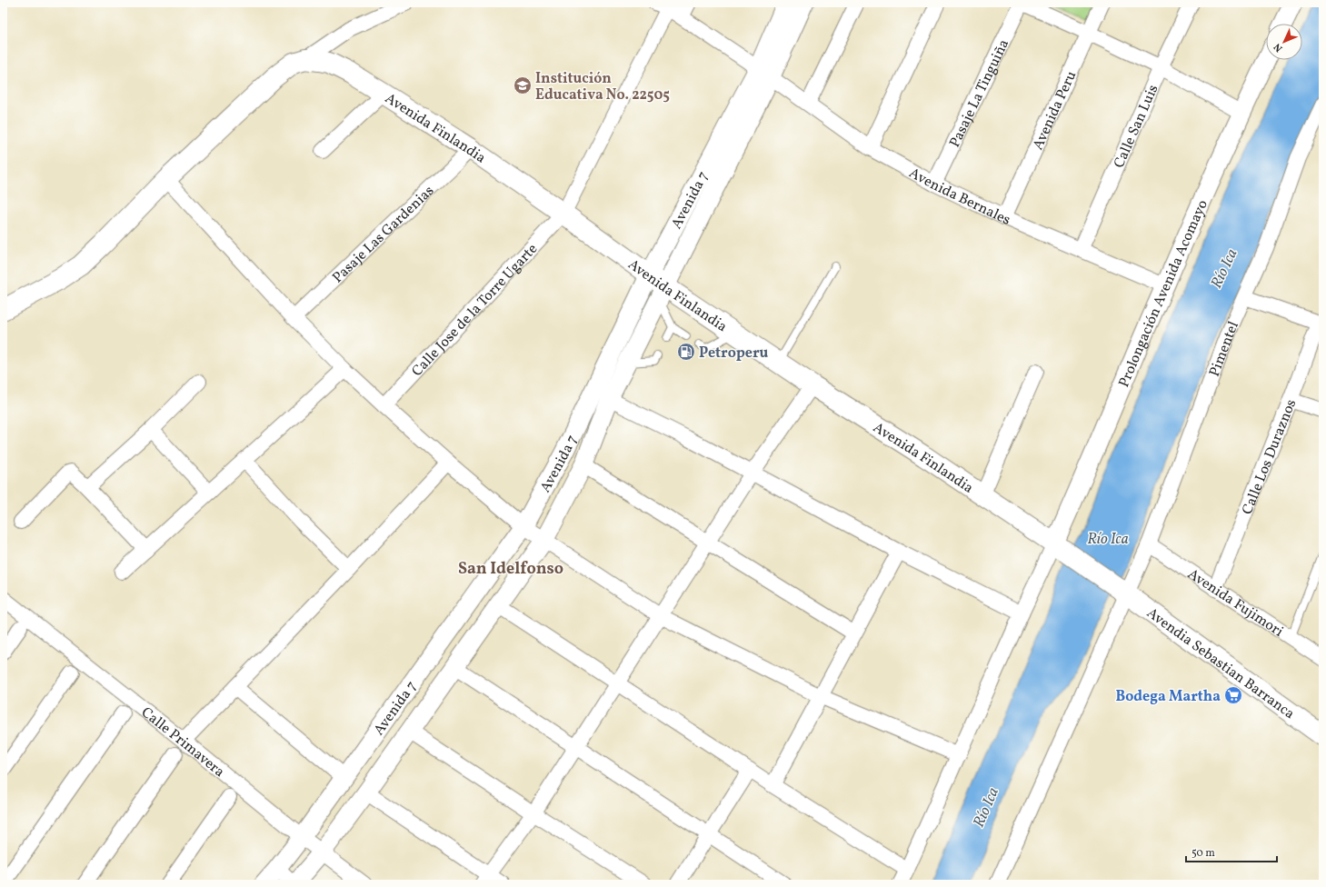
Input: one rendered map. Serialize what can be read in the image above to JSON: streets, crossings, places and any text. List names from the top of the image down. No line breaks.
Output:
{"streets":{"main road":["Avenida Finlandia","Avendia Sebastian Barranca"],"street":["Pasaje La Tinguiña","Avenida Peru","Calle San Luis","Avenida Bernales","Avenida 7","Pasaje Las Gardenias","Prolongación Avenida Acomayo","Calle Jose de la Torre Ugarte","Pimentel","Calle Los Duraznos","Avenida Fujimori","Calle Primavera"]},"crossings":[["Pasaje La Tinguiña","Avenida Bernales"],["Avenida Peru","Avenida Bernales"],["Calle San Luis","Avenida Bernales"],["Avenida Finlandia","Avenida 7"],["Avenida Finlandia","Pasaje Las Gardenias"],["Avenida Finlandia","Prolongación Avenida Acomayo"],["Avenida Finlandia","Calle Jose de la Torre Ugarte"],["Avenida Finlandia","Pimentel"],["Avenida Finlandia","Avendia Sebastian Barranca"],["Avenida Bernales","Avenida 7"],["Avenida Bernales","Prolongación Avenida Acomayo"],["Avenida Bernales","Calle Jose de la Torre Ugarte"],["Avenida 7","Calle Primavera"],["Pimentel","Avenida Fujimori"],["Pimentel","Avendia Sebastian Barranca"],["Calle Los Duraznos","Avenida Fujimori"]],"districts":["San Idelfonso"],"water":["Río Ica"],"places":{"school or university":["Institución Educativa No. 22505"],"fuel station":["Petroperu"],"supermarket":["Bodega Martha"]},"scale_bar":"50 m","north":"bottom left"}
